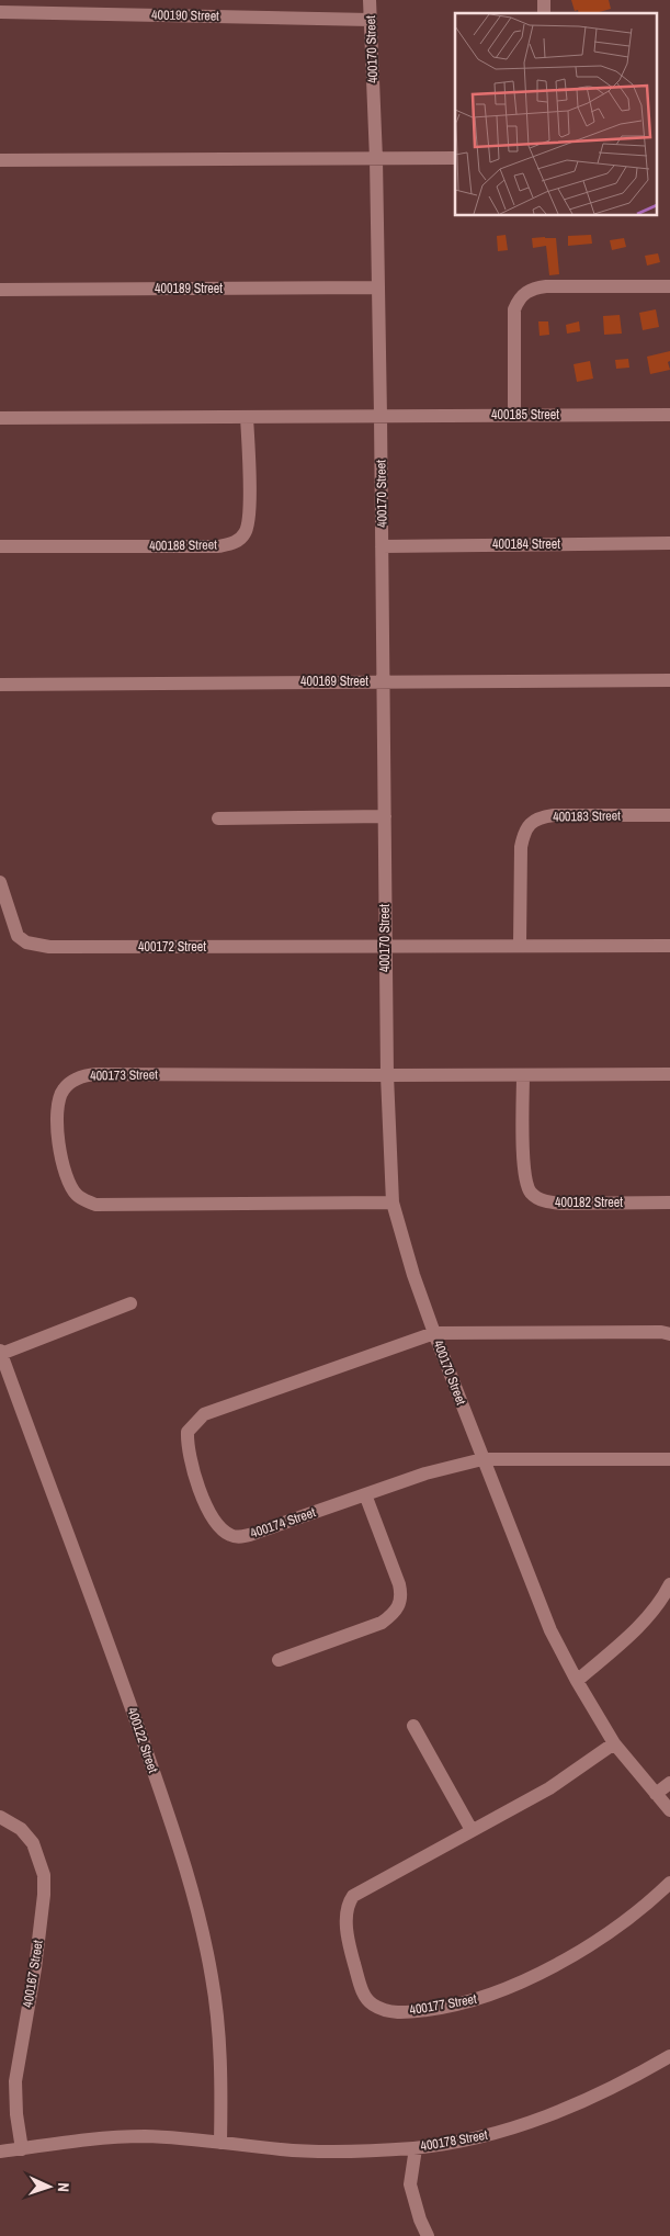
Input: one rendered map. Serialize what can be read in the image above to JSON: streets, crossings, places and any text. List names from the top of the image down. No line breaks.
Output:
{"streets":{"street":["400190 Street","400170 Street","400189 Street","400185 Street","400184 Street","400188 Street","400169 Street","400183 Street","400172 Street","400173 Street","400182 Street","400174 Street","400122 Street","400167 Street","400177 Street","400178 Street"]},"crossings":[["400190 Street","400170 Street"],["400170 Street","400189 Street"],["400170 Street","400185 Street"],["400170 Street","400184 Street"],["400170 Street","400169 Street"],["400170 Street","400172 Street"],["400170 Street","400173 Street"],["400170 Street","400174 Street"],["400170 Street","400177 Street"],["400122 Street","400178 Street"],["400167 Street","400178 Street"]],"north":"right"}
